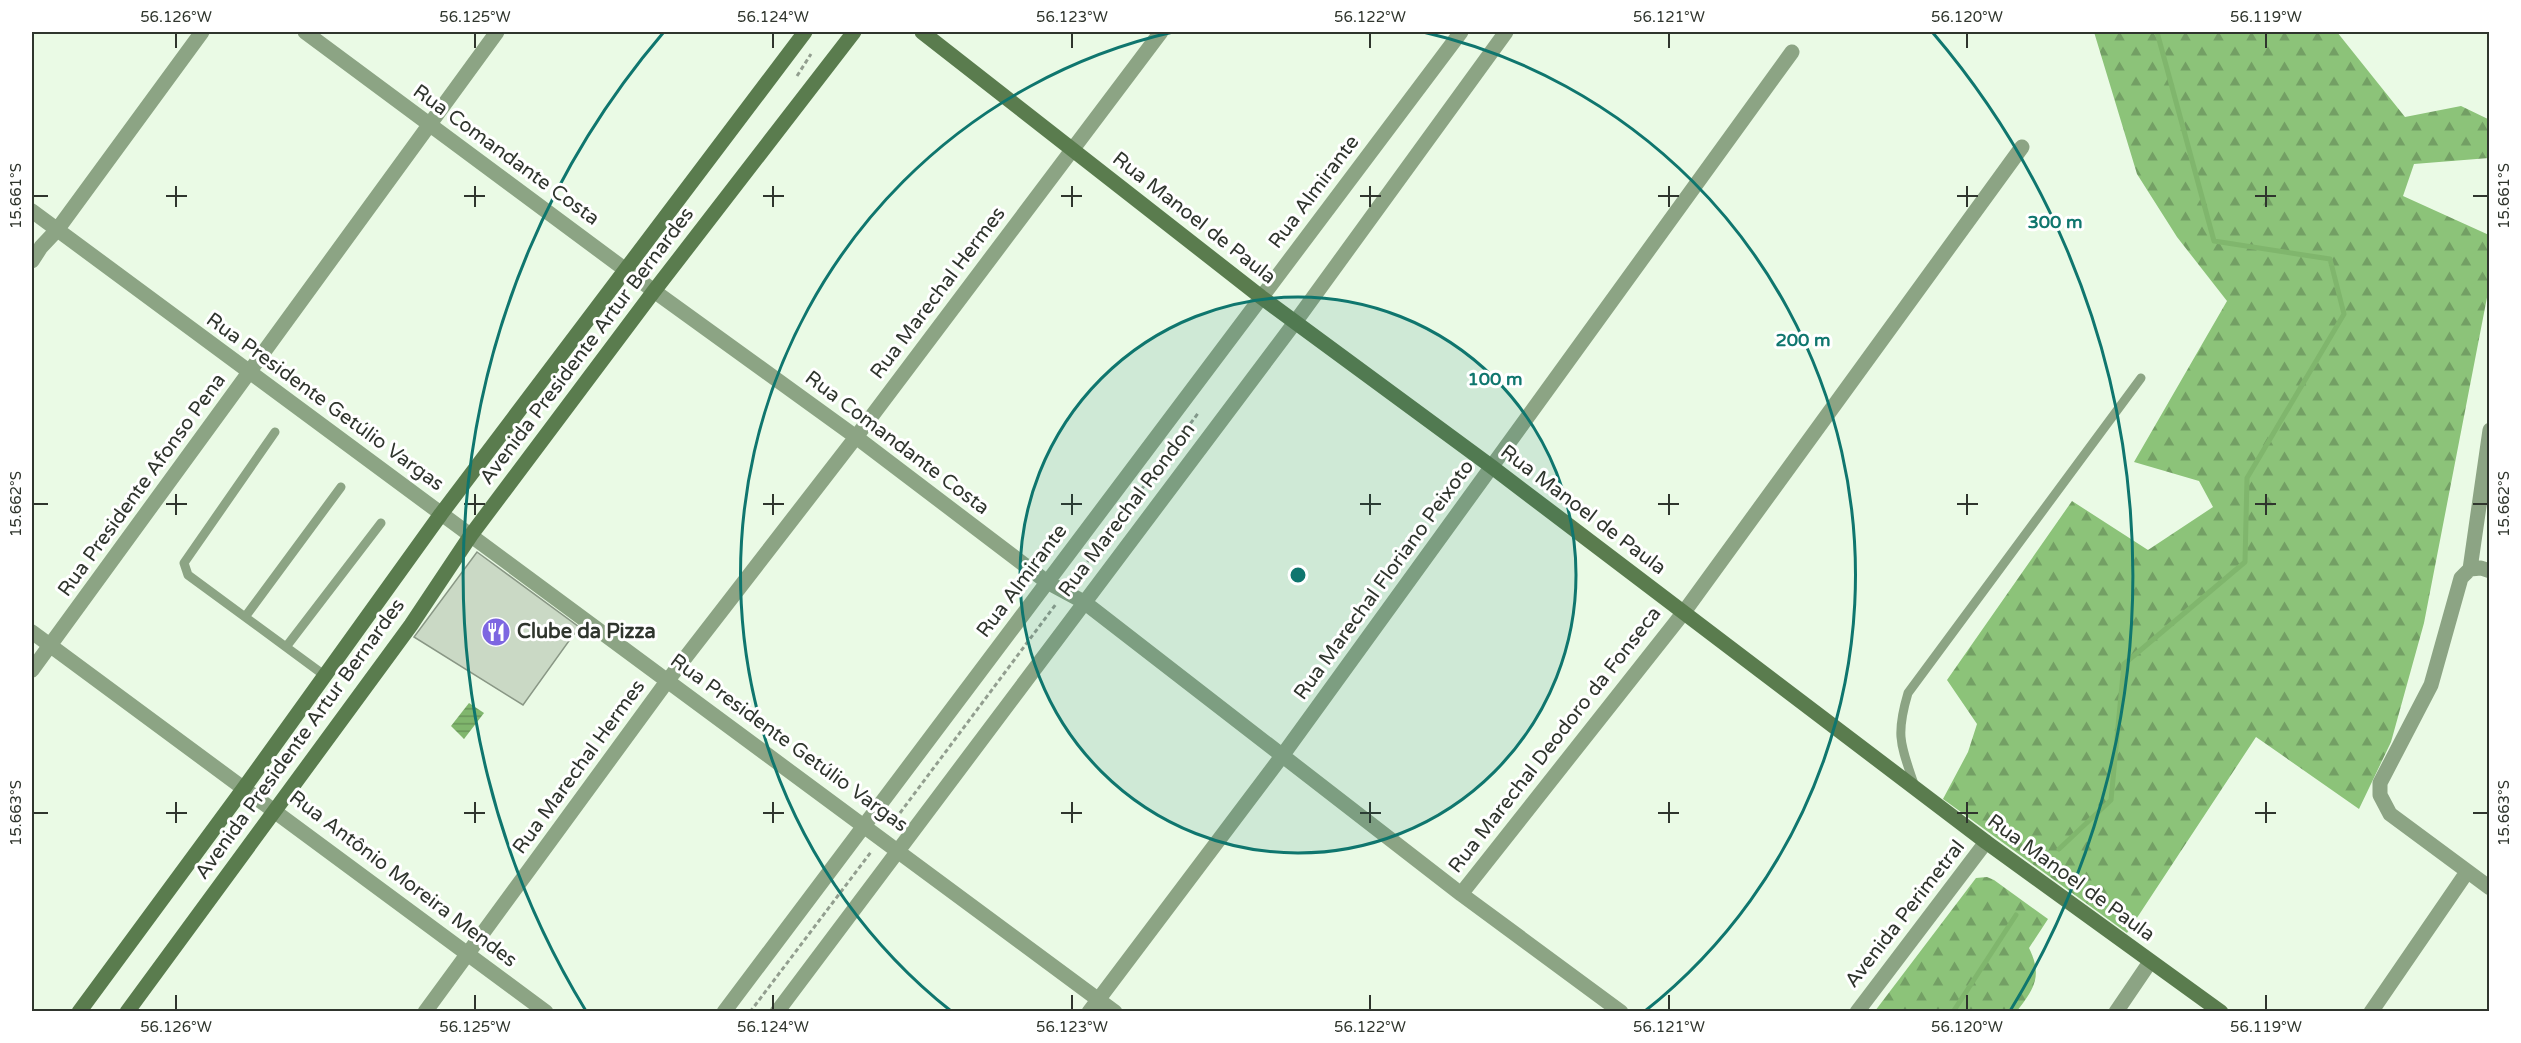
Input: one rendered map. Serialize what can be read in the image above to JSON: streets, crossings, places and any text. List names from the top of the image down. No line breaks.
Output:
{"streets":{"main road":["Rua Manoel de Paula","Avenida Presidente Artur Bernardes"],"street":["Rua Comandante Costa","Rua Almirante","Rua Marechal Hermes","Rua Presidente Getúlio Vargas","Rua Presidente Afonso Pena","Rua Marechal Rondon","Rua Marechal Floriano Peixoto","Rua Marechal Deodoro da Fonseca","Rua Antônio Moreira Mendes","Avenida Perimetral"]},"crossings":[["Rua Comandante Costa","Rua Almirante"],["Rua Comandante Costa","Rua Marechal Hermes"],["Rua Comandante Costa","Avenida Presidente Artur Bernardes"],["Rua Comandante Costa","Rua Presidente Afonso Pena"],["Rua Comandante Costa","Rua Marechal Rondon"],["Rua Comandante Costa","Rua Marechal Floriano Peixoto"],["Rua Comandante Costa","Rua Marechal Deodoro da Fonseca"],["Rua Almirante","Rua Manoel de Paula"],["Rua Almirante","Rua Presidente Getúlio Vargas"],["Rua Manoel de Paula","Rua Marechal Hermes"],["Rua Manoel de Paula","Rua Marechal Rondon"],["Rua Manoel de Paula","Rua Marechal Floriano Peixoto"],["Rua Manoel de Paula","Rua Marechal Deodoro da Fonseca"],["Rua Manoel de Paula","Avenida Perimetral"],["Rua Marechal Hermes","Rua Presidente Getúlio Vargas"],["Rua Marechal Hermes","Rua Antônio Moreira Mendes"],["Avenida Presidente Artur Bernardes","Rua Presidente Getúlio Vargas"],["Avenida Presidente Artur Bernardes","Rua Antônio Moreira Mendes"],["Rua Presidente Getúlio Vargas","Rua Presidente Afonso Pena"],["Rua Presidente Getúlio Vargas","Rua Marechal Rondon"],["Rua Presidente Getúlio Vargas","Rua Marechal Floriano Peixoto"],["Rua Presidente Afonso Pena","Rua Antônio Moreira Mendes"]],"places":{"restaurant":["Clube da Pizza"]},"coordinates":["56.126°W","56.125°W","56.124°W","56.123°W","56.122°W","56.121°W","56.120°W","56.119°W","15.661°S","15.662°S","15.663°S"],"rings":["300 m","200 m","100 m"]}
